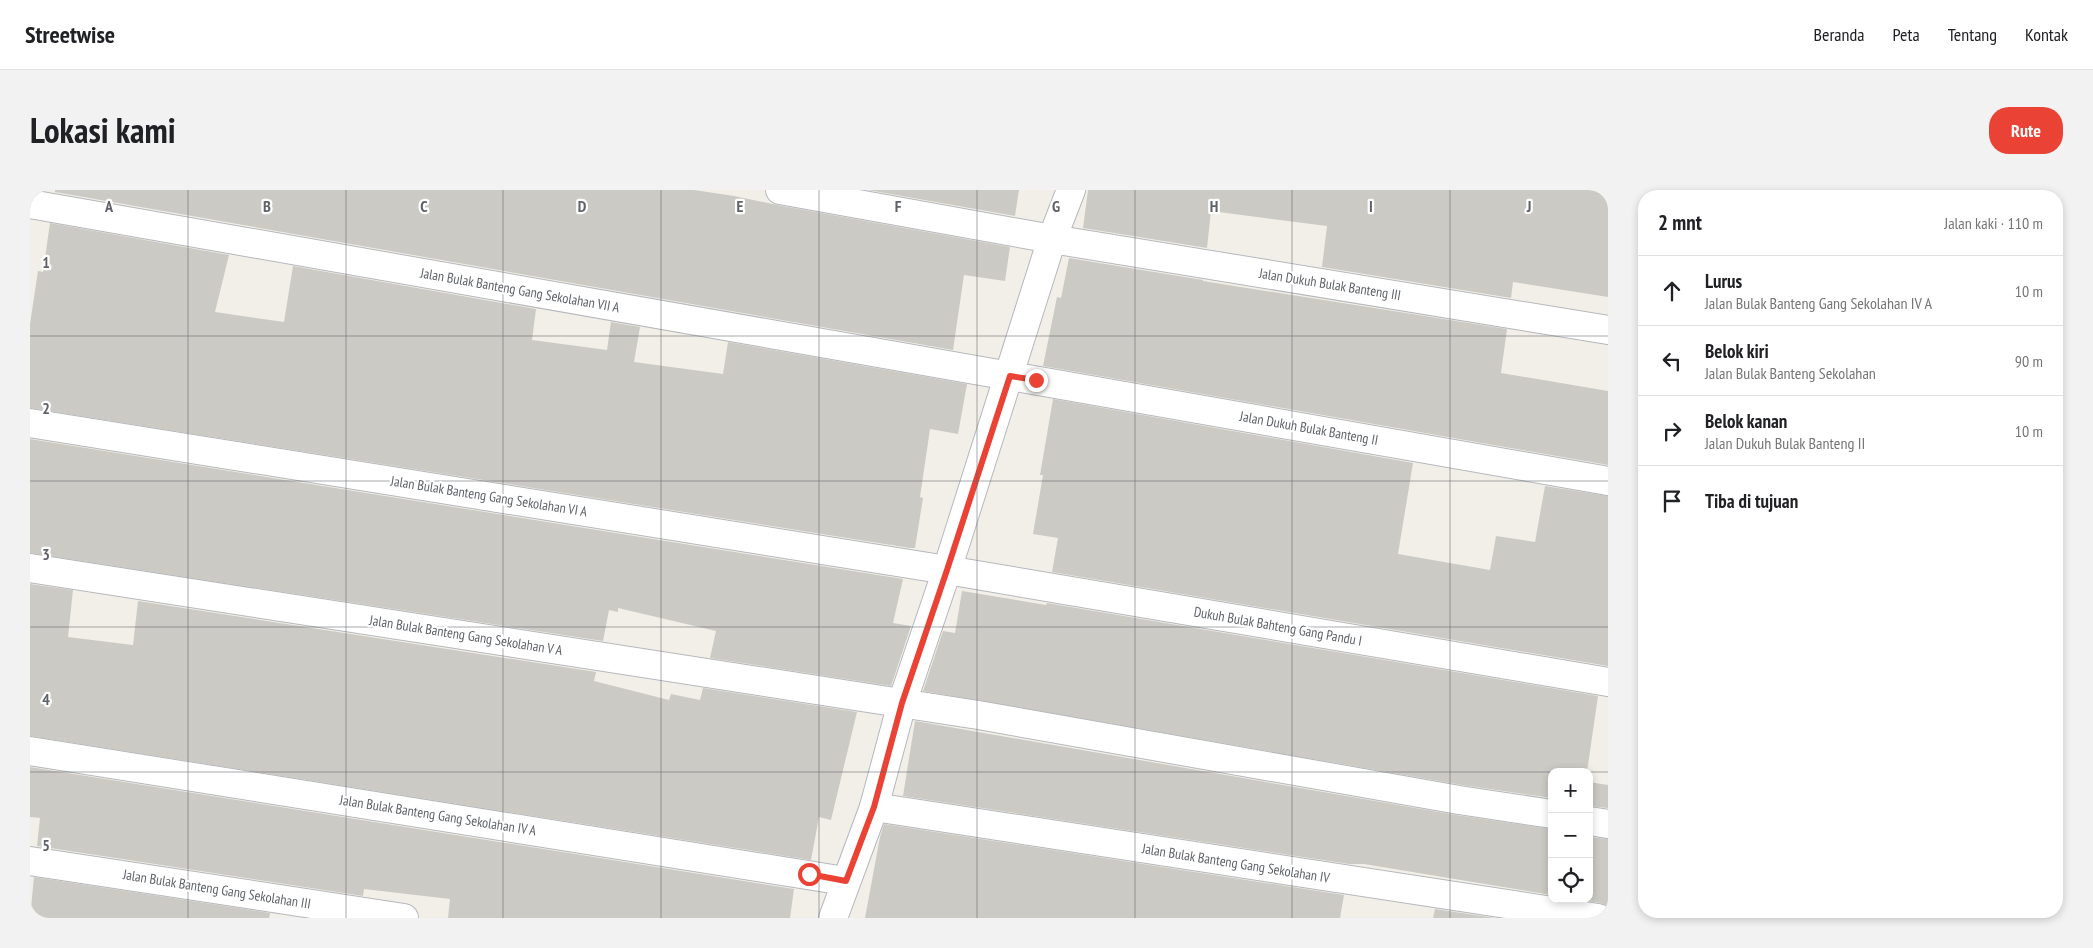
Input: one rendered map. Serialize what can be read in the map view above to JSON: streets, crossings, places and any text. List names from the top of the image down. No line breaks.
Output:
{"streets":{"street":["Jalan Dukuh Bulak Banteng III","Jalan Bulak Banteng Gang Sekolahan VII A","Jalan Dukuh Bulak Banteng II","Jalan Bulak Banteng Gang Sekolahan VI A","Dukuh Bulak Bahteng Gang Pandu I","Jalan Bulak Banteng Gang Sekolahan V A","Jalan Bulak Banteng Gang Sekolahan IV A","Jalan Bulak Banteng Gang Sekolahan IV","Jalan Bulak Banteng Gang Sekolahan III"]},"crossings":[["Jalan Bulak Banteng Gang Sekolahan VII A","Jalan Dukuh Bulak Banteng II"],["Jalan Bulak Banteng Gang Sekolahan VI A","Dukuh Bulak Bahteng Gang Pandu I"]],"page":{"header":"Streetwise","nav":["Beranda","Peta","Tentang","Kontak"],"title":"Lokasi kami","buttons":"Rute","heading":["2 mnt","Jalan kaki · 110 m"],"list":[["Lurus","Jalan Bulak Banteng Gang Sekolahan IV A","10 m"],["Belok kiri","Jalan Bulak Banteng Sekolahan","90 m"],["Belok kanan","Jalan Dukuh Bulak Banteng II","10 m"],"Tiba di tujuan"],"map_buttons":["+","−"]},"grid":{"columns":["A","B","C","D","E","F","G","H","I","J"],"rows":["1","2","3","4","5"]}}
